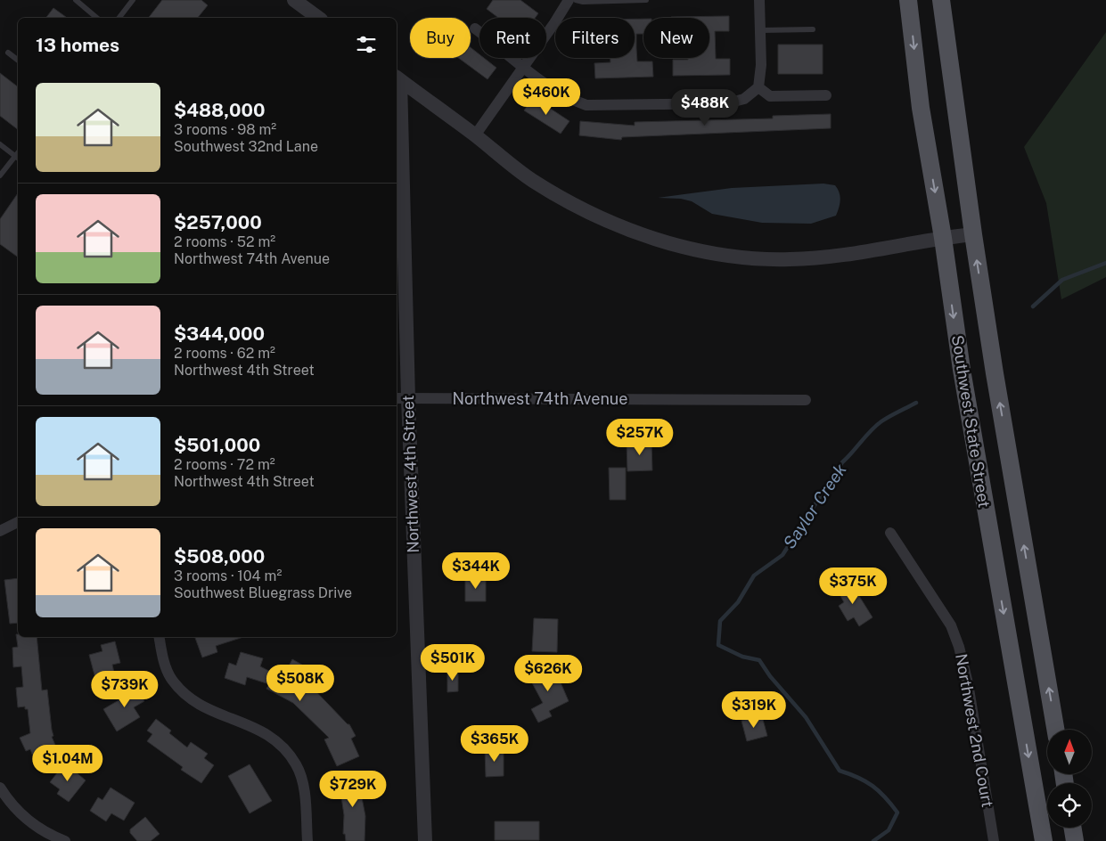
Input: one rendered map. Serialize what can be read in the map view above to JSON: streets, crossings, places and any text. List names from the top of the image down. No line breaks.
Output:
{"streets":{"main road":["Southwest State Street"],"street":["Northwest 74th Avenue","Northwest 4th Street","Northwest 2nd Court"]},"crossings":[["Northwest 74th Avenue","Northwest 4th Street"]],"water":["Saylor Creek"],"north":"top","page":{"chip":["Buy","Rent","Filters","New"],"heading":"13 homes","list":[{"name":"$488,000","note":"3 rooms · 98 m² · Southwest 32nd Lane"},{"name":"$257,000","note":"2 rooms · 52 m² · Northwest 74th Avenue"},{"name":"$344,000","note":"2 rooms · 62 m² · Northwest 4th Street"},{"name":"$501,000","note":"2 rooms · 72 m² · Northwest 4th Street"},{"name":"$508,000","note":"3 rooms · 104 m² · Southwest Bluegrass Drive"}],"price":["$460K","$488K","$257K","$344K","$375K","$501K","$626K","$508K","$739K","$319K","$365K","$1.04M","$729K"]}}
